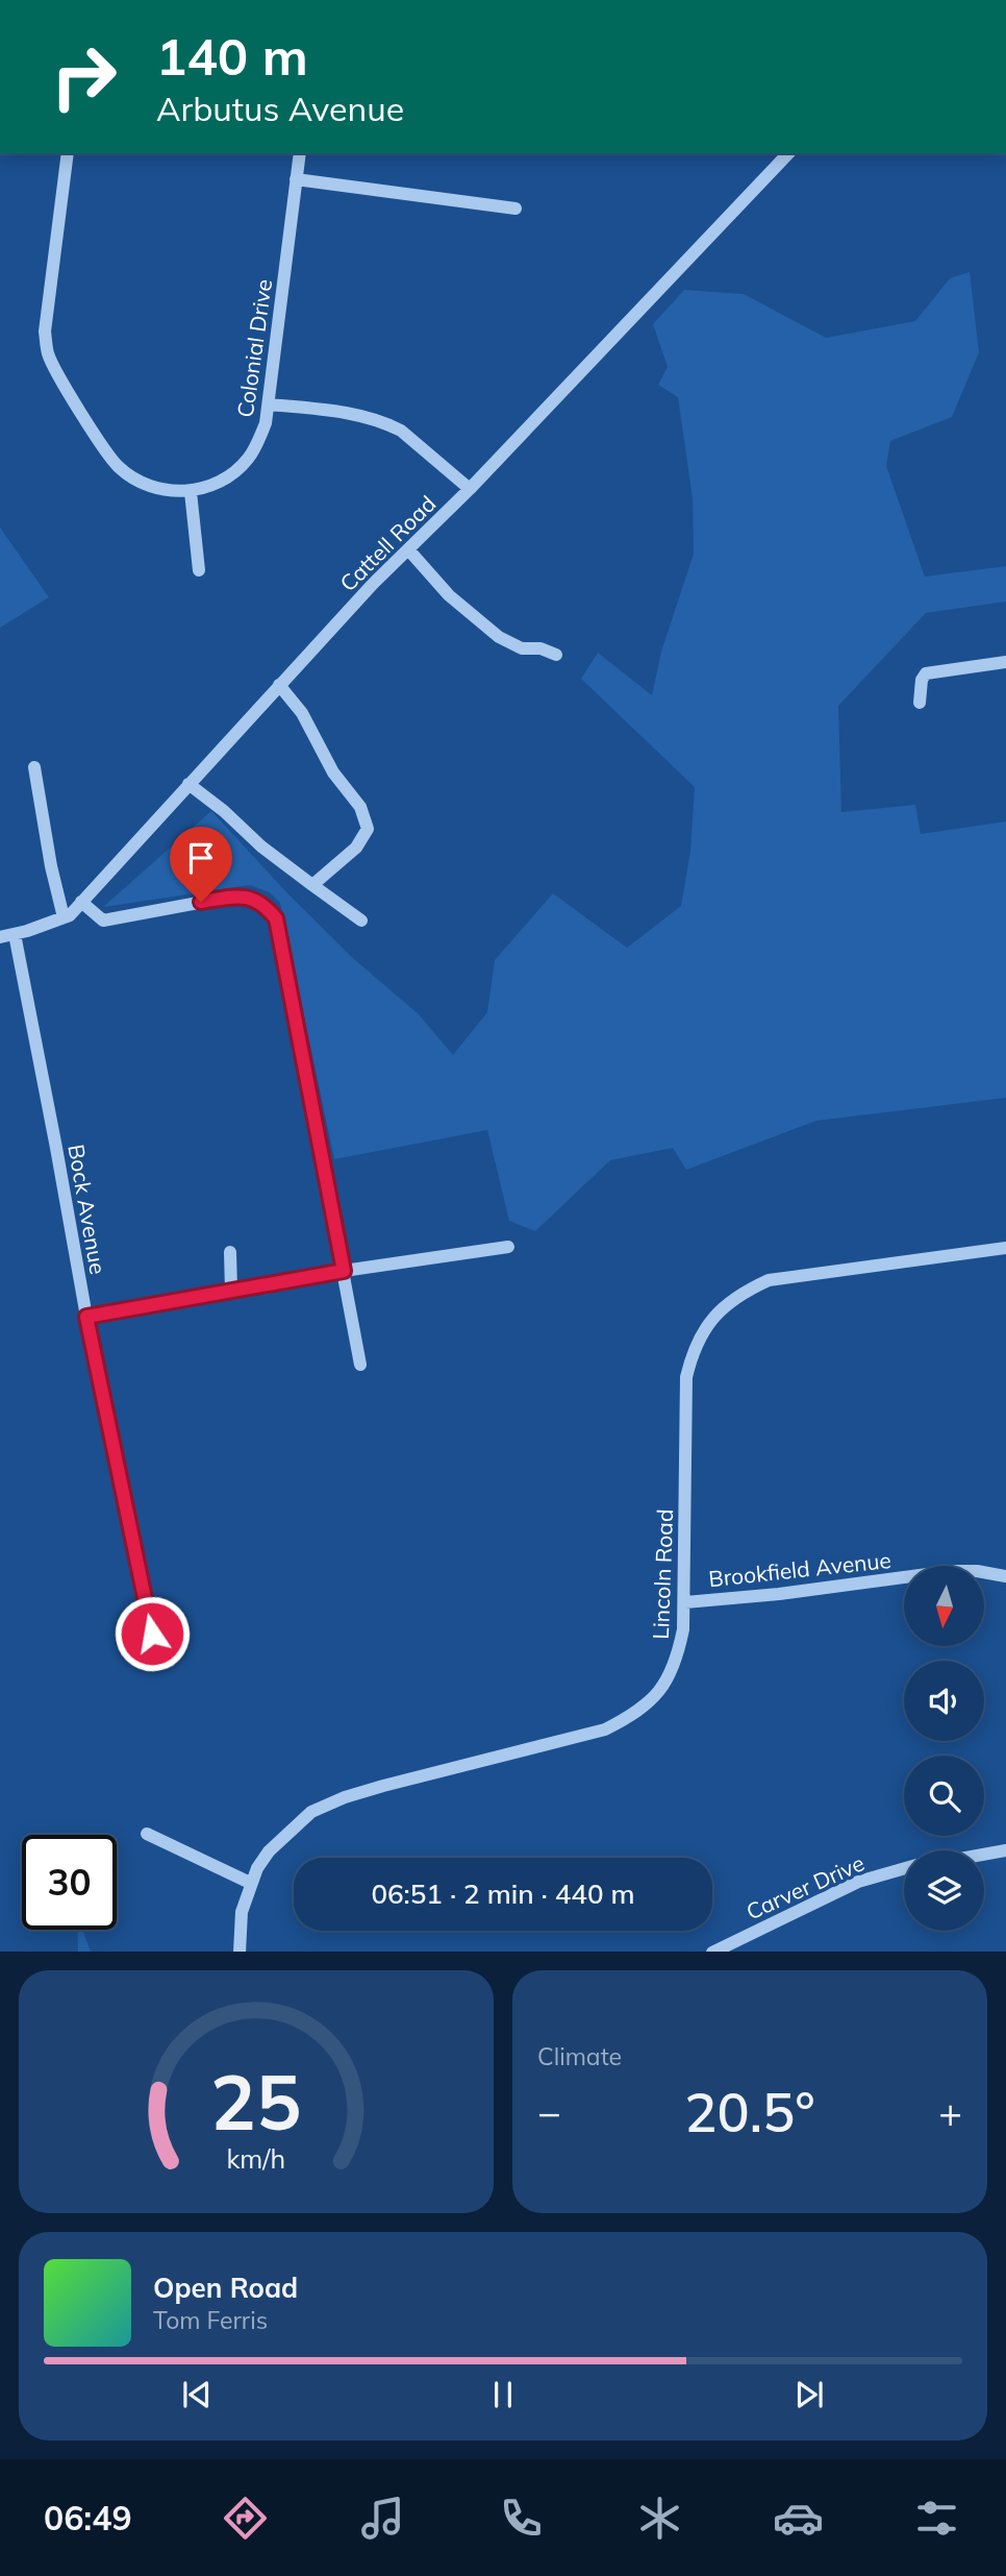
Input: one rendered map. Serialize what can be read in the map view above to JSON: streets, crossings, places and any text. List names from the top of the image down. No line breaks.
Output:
{"streets":{"street":["Colonial Drive","Cattell Road","Bock Avenue","Brookfield Avenue","Lincoln Road","Carver Drive"]},"crossings":[["Cattell Road","Bock Avenue"],["Brookfield Avenue","Lincoln Road"]],"north":"bottom","page":{"turn":["140 m","Arbutus Avenue"],"limit":"30","trip":"06:51 · 2 min · 440 m","tile":"Climate","heat":["−","20.5°","+"],"song":["Open Road","Tom Ferris"],"tabs":"06:49","gauge":["25","km/h"]}}
